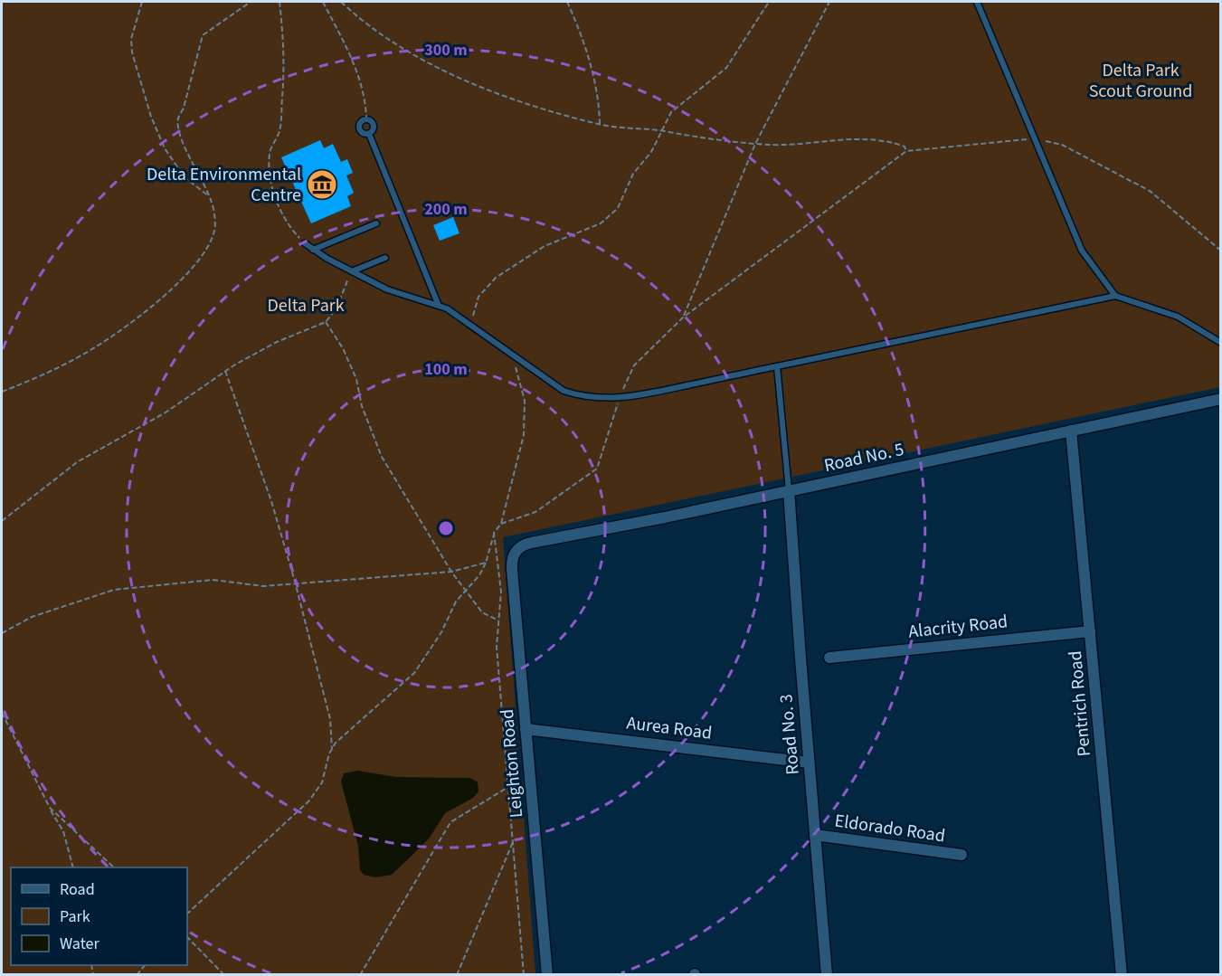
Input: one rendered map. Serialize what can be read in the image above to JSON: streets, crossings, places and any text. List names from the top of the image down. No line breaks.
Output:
{"streets":{"street":["Road No. 5","Alacrity Road","Pentrich Road","Aurea Road","Road No. 3","Leighton Road","Eldorado Road"]},"crossings":[["Road No. 5","Pentrich Road"],["Road No. 5","Road No. 3"],["Road No. 5","Leighton Road"],["Alacrity Road","Pentrich Road"],["Aurea Road","Road No. 3"],["Aurea Road","Leighton Road"],["Road No. 3","Eldorado Road"]],"parks":["Delta Park Scout Ground","Delta Park"],"places":{"museum":["Delta Environmental Centre"]},"legend":["Road","Park","Water"],"rings":["300 m","200 m","100 m"]}
